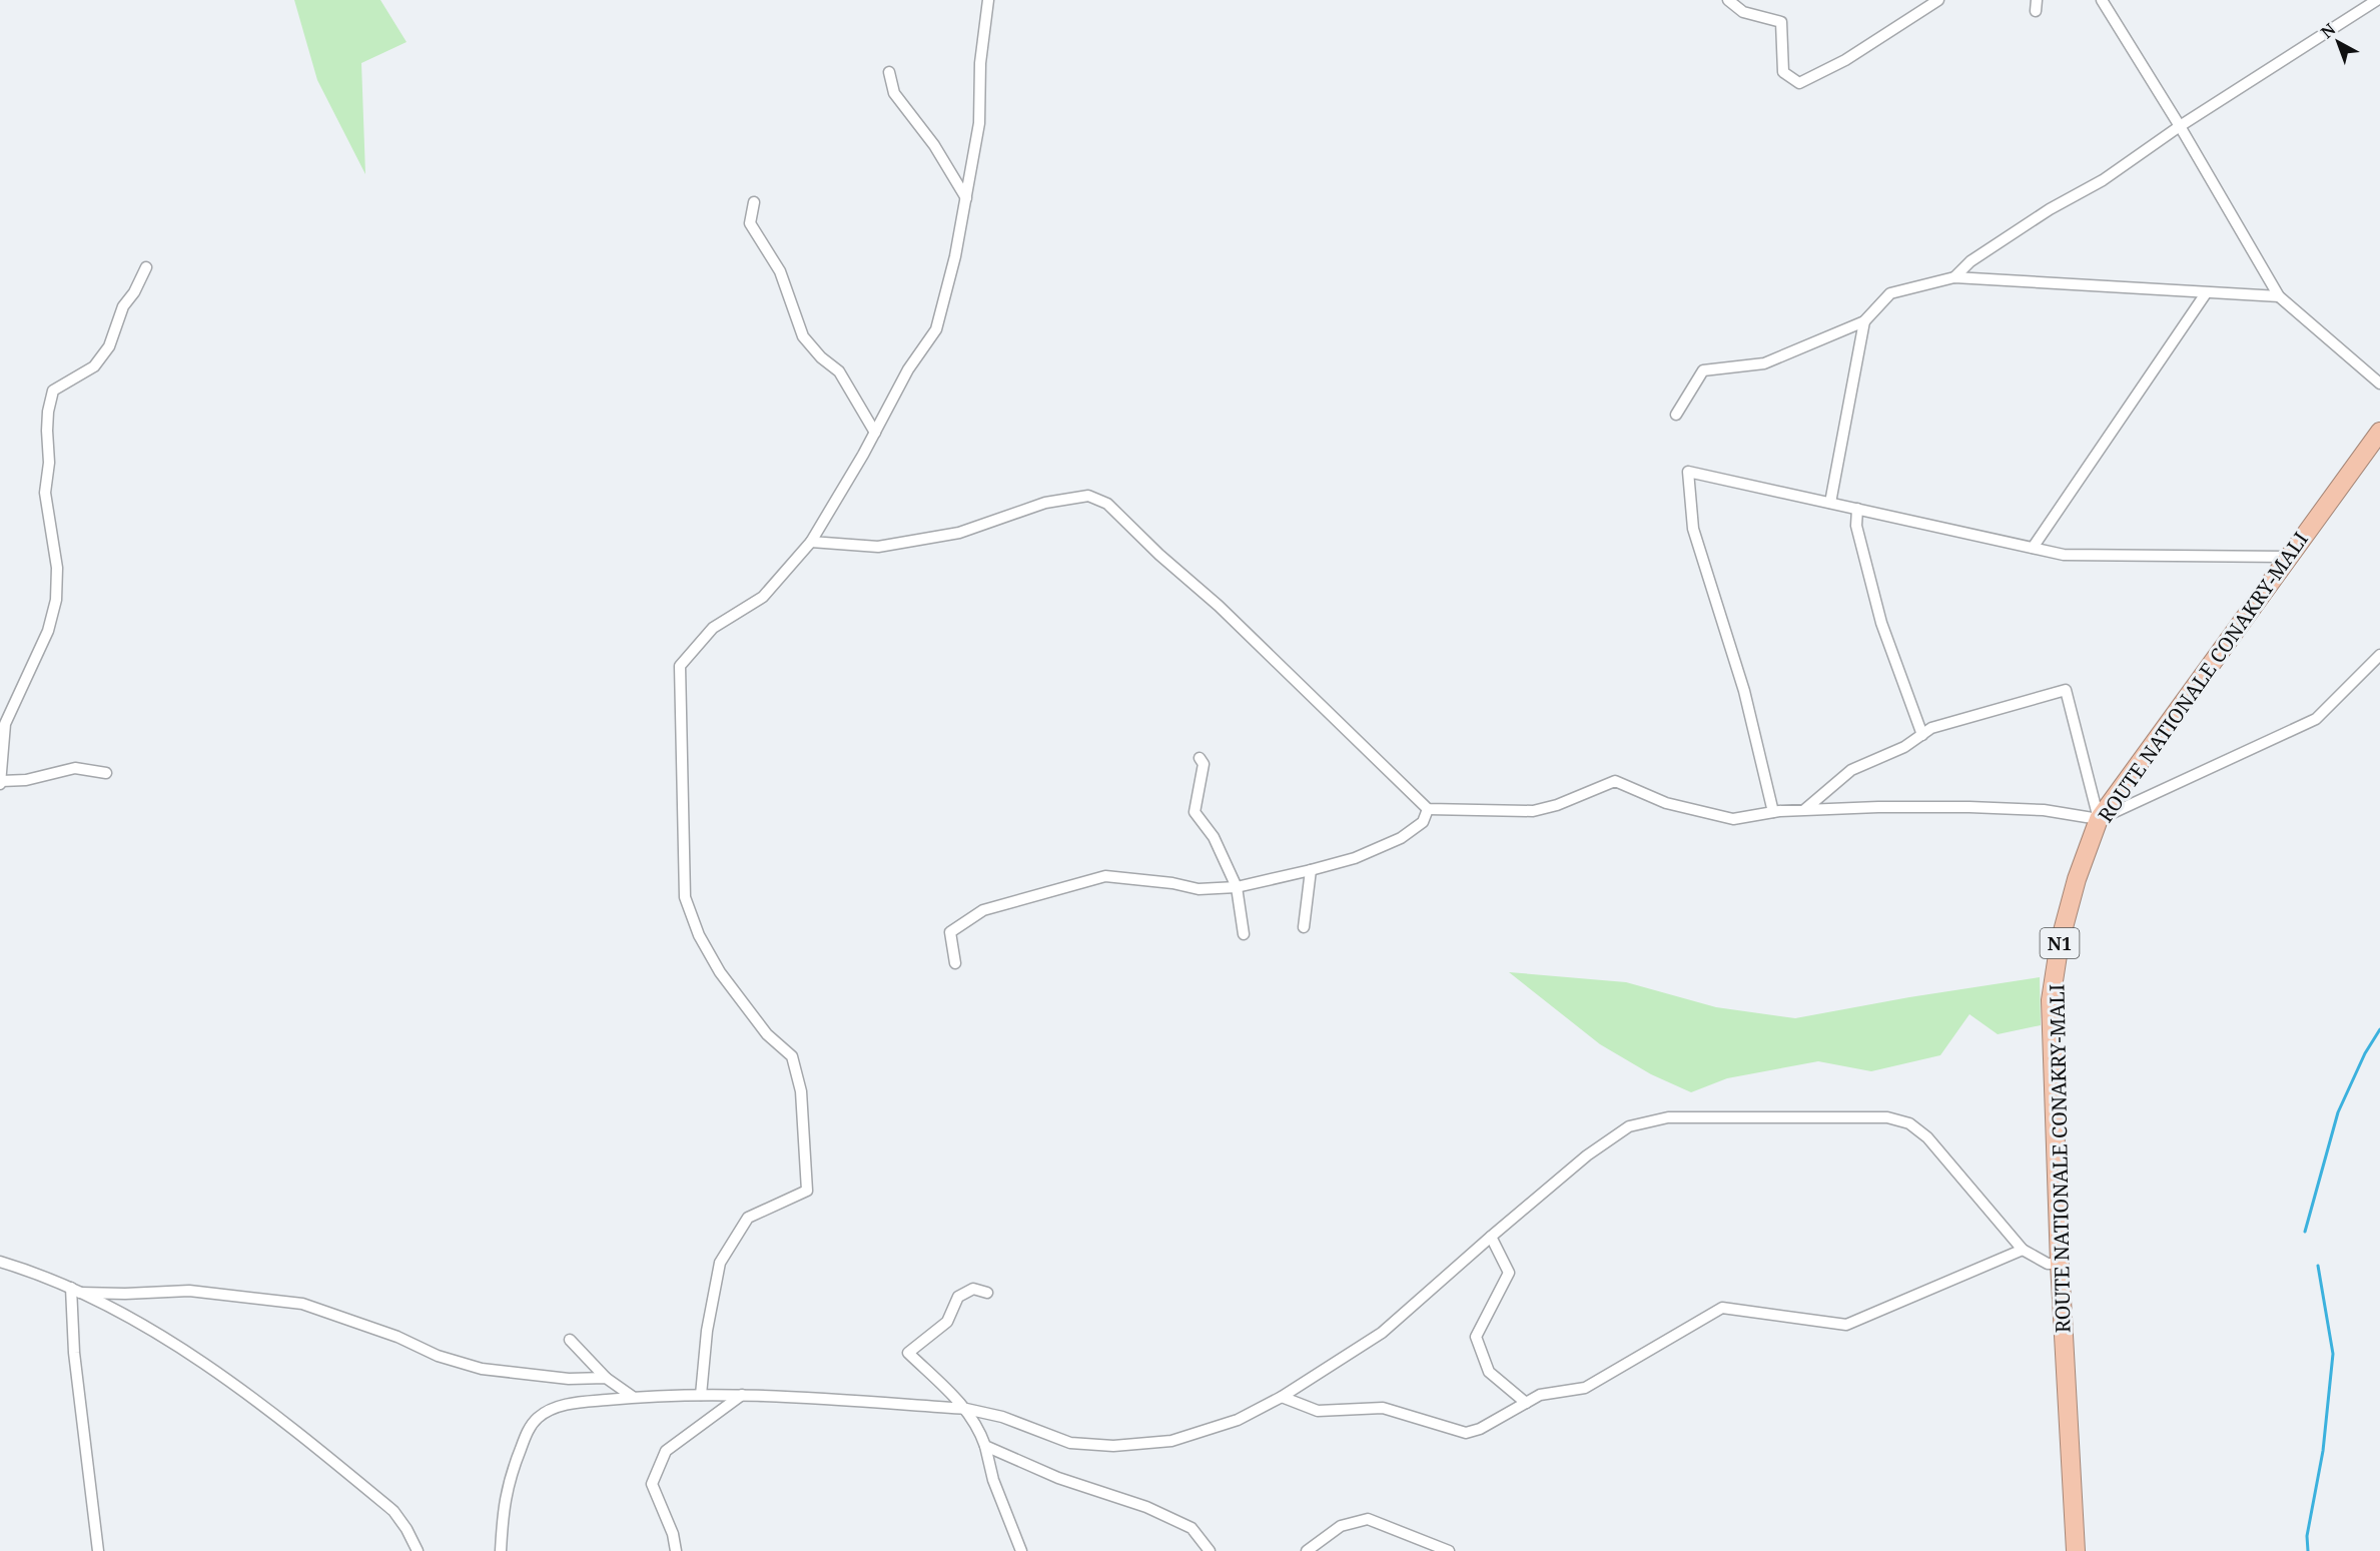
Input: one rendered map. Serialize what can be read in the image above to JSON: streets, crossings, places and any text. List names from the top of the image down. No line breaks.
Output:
{"streets":{"highway":["ROUTE NATIONALE CONAKRY-MALI","N1"]},"north":"top left"}
